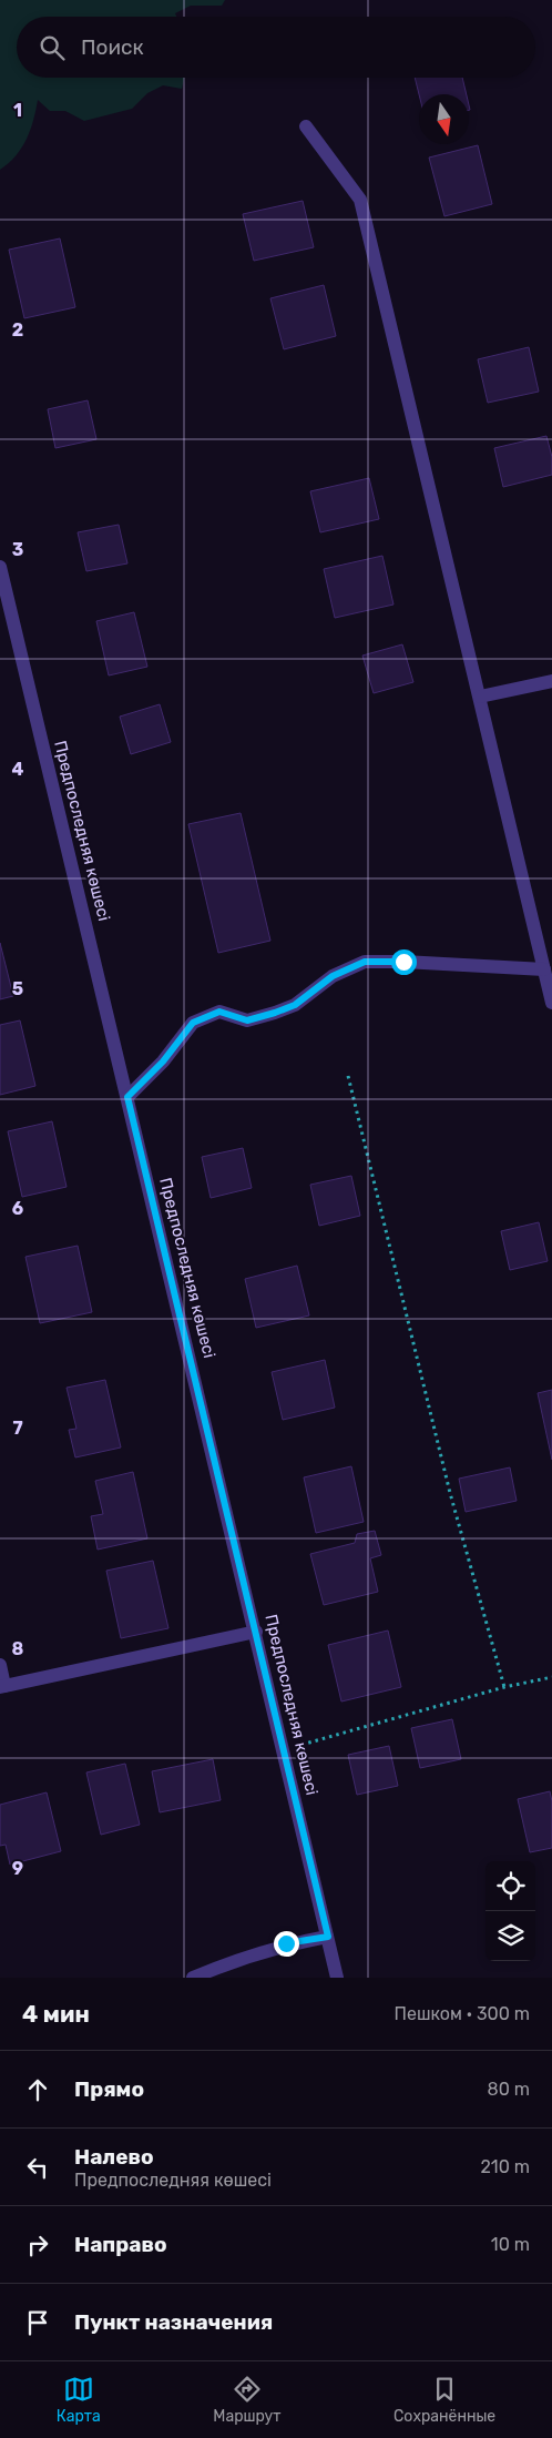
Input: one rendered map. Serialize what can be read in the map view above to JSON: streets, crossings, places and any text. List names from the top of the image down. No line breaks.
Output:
{"streets":{"street":["Предпоследняя көшесі"]},"north":"bottom","page":{"search":"Поиск","heading":["4 мин","Пешком · 300 m"],"list":[["Прямо","80 m"],["Налево","Предпоследняя көшесі","210 m"],["Направо","10 m"],"Пункт назначения"],"nav":["Карта","Маршрут","Сохранённые"]},"grid":{"rows":["1","2","3","4","5","6","7","8","9"]}}
